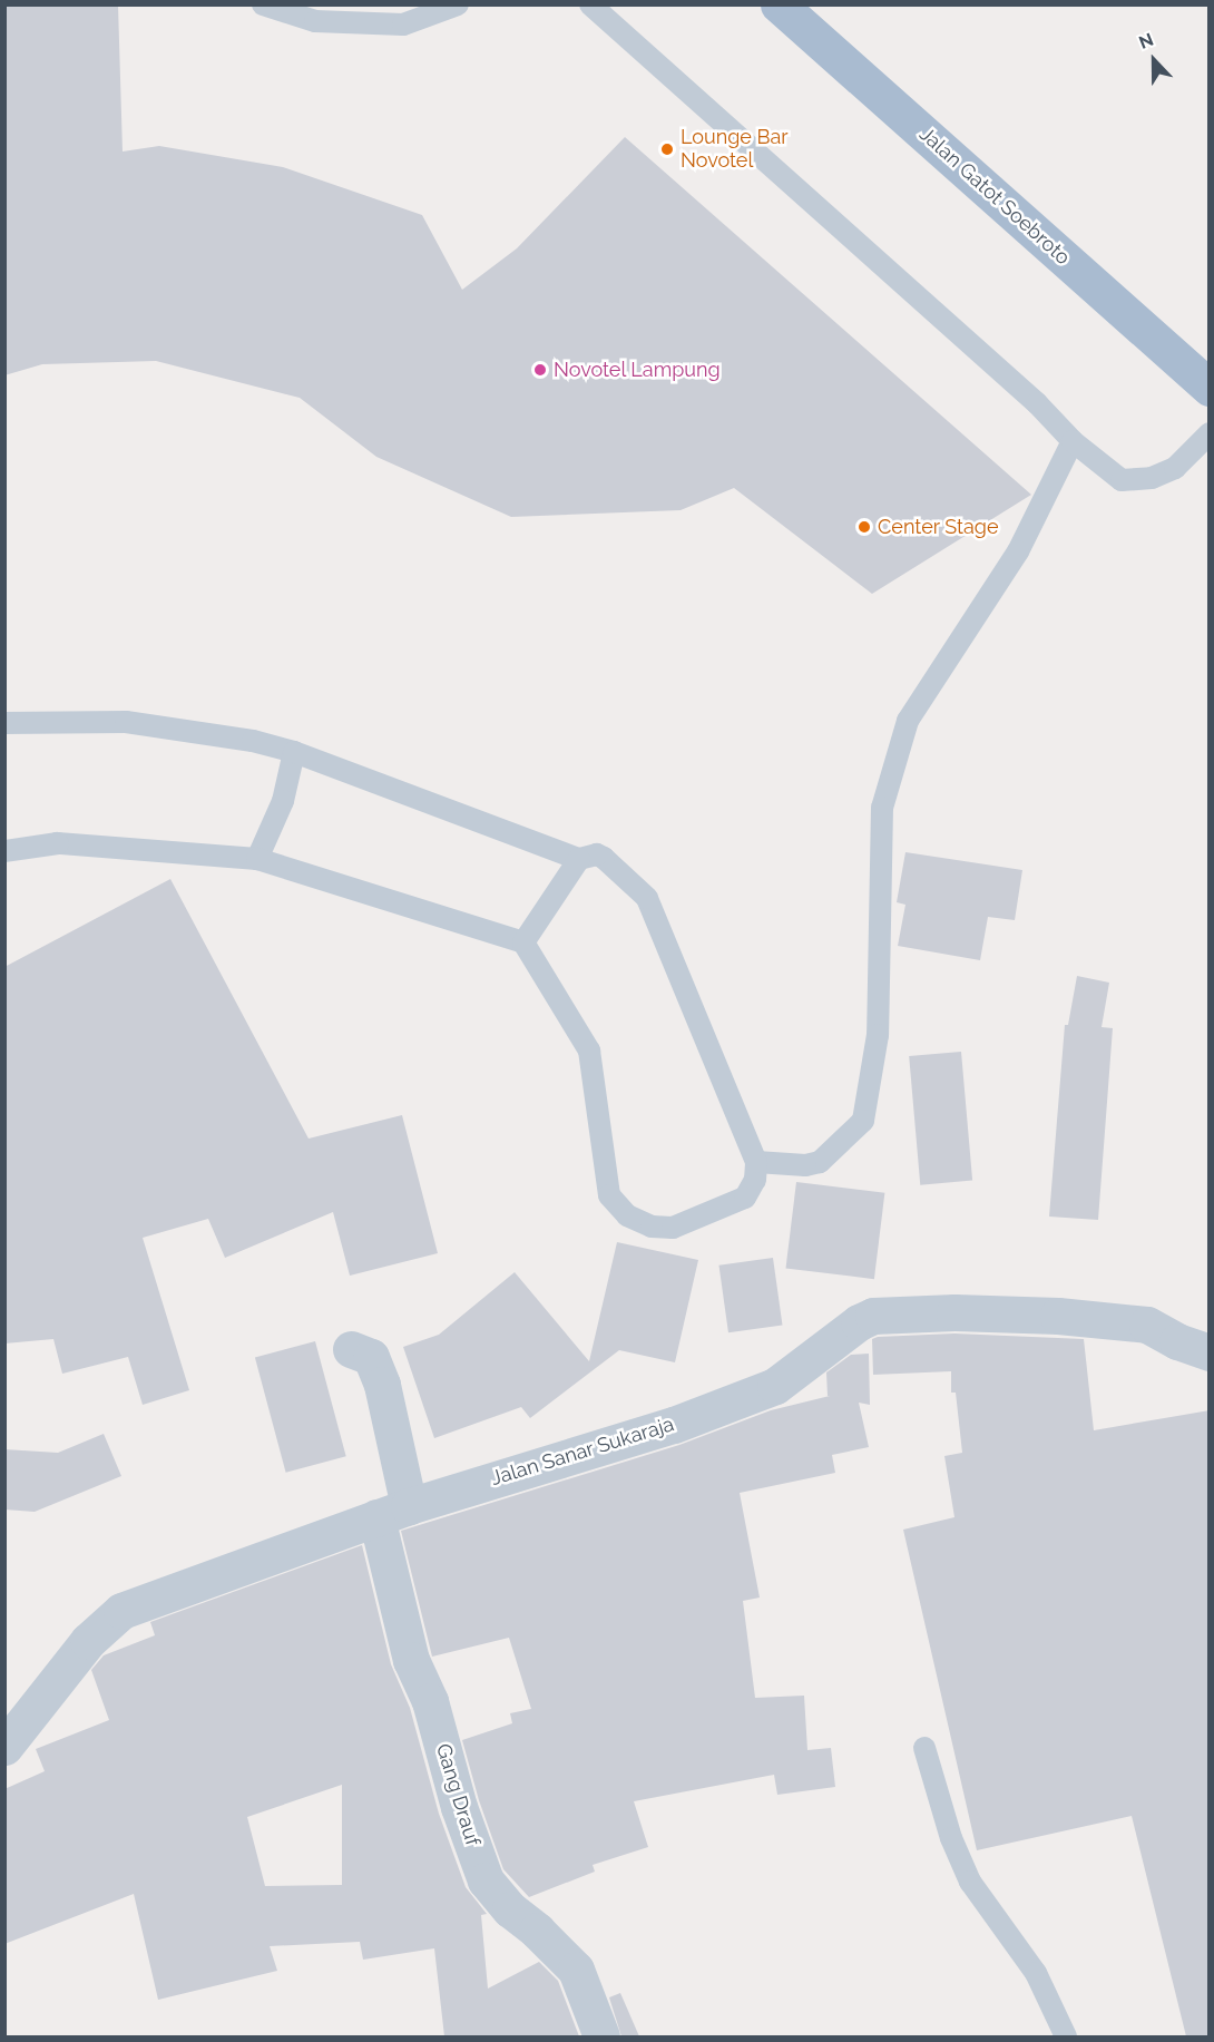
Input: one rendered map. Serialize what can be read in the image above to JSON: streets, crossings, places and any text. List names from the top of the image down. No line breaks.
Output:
{"streets":{"main road":["Jalan Gatot Soebroto"],"street":["Jalan Sanar Sukaraja","Gang Drauf"]},"crossings":[["Jalan Sanar Sukaraja","Gang Drauf"]],"places":["Lounge Bar Novotel","Novotel Lampung","Center Stage"],"north":"top"}
